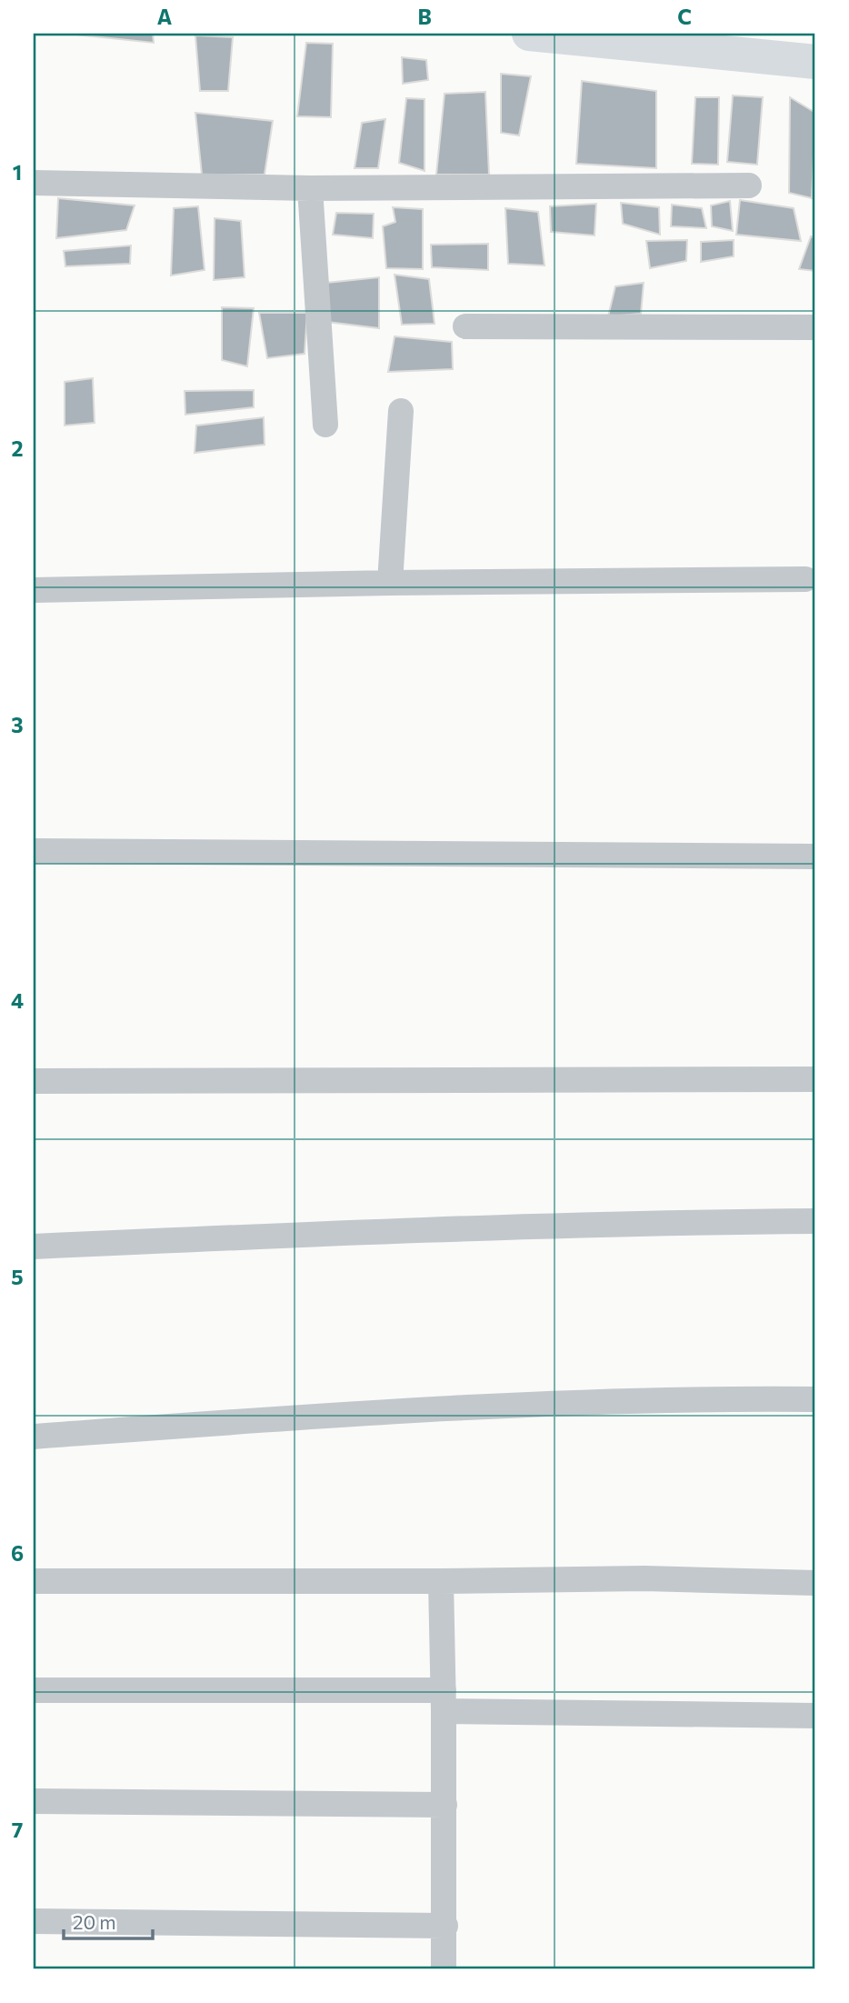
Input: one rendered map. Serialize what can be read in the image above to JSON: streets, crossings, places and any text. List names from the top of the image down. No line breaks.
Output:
{"scale_bar":"20 m","grid":{"columns":["A","B","C"],"rows":["1","2","3","4","5","6","7"]}}
